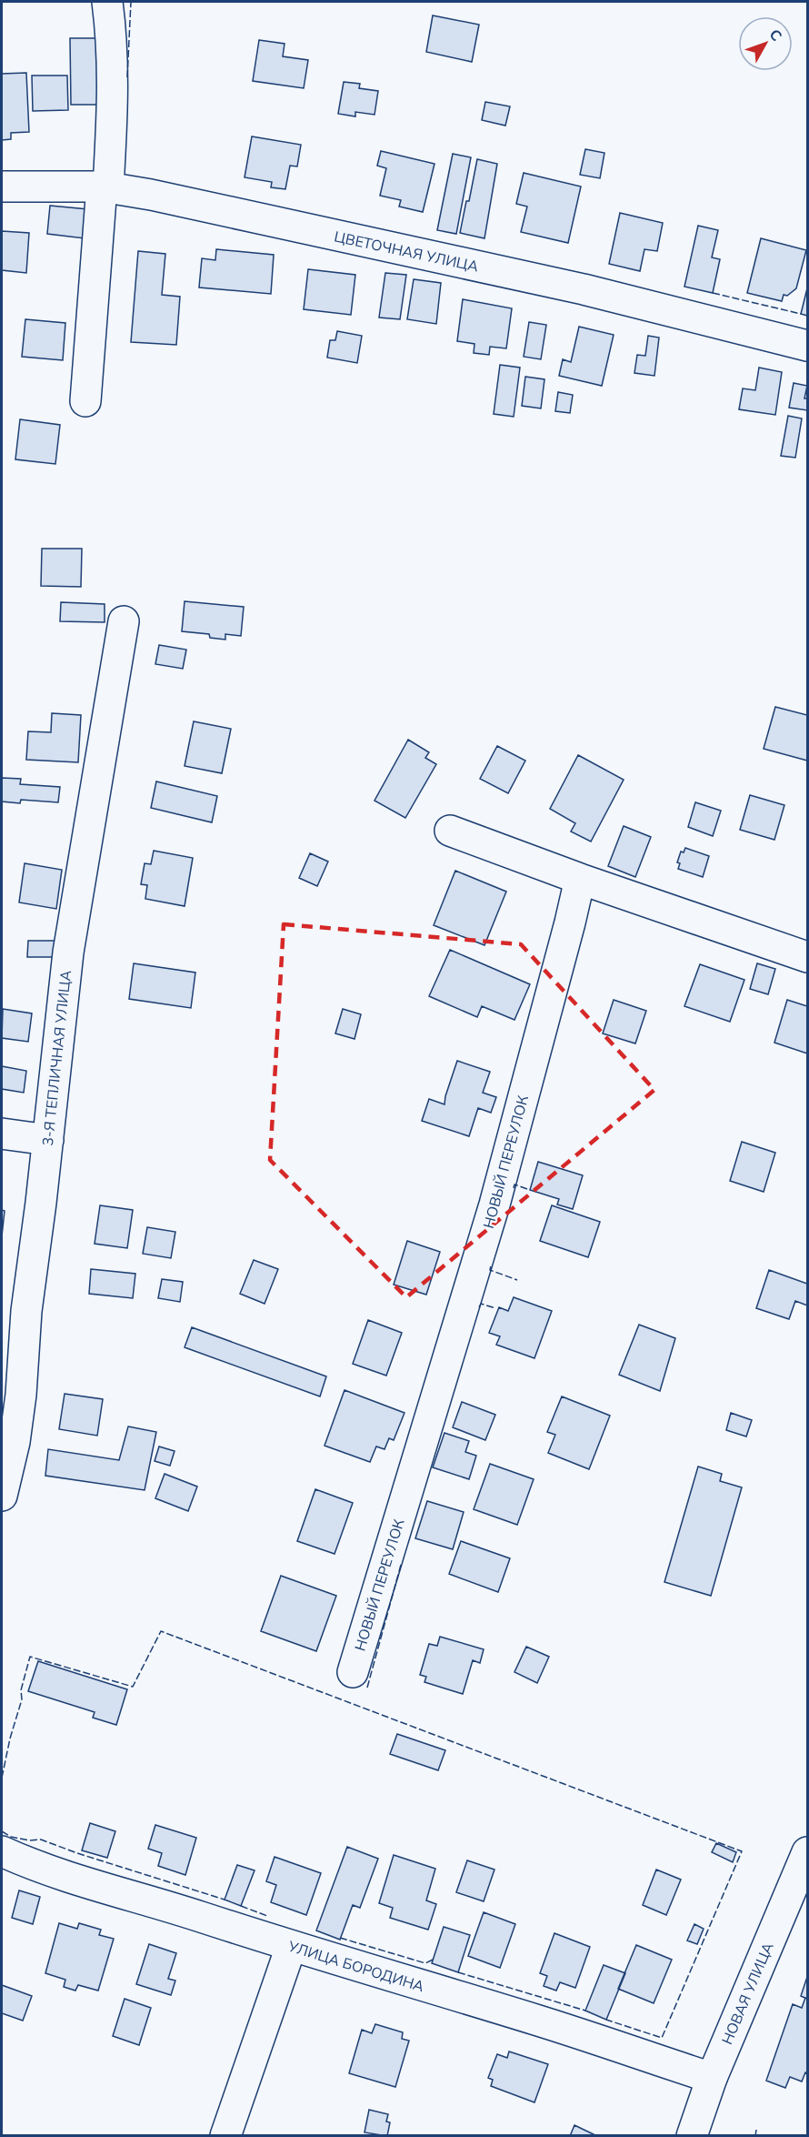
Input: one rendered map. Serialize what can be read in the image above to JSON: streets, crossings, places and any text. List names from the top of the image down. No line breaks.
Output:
{"streets":{"street":["ЦВЕТОЧНАЯ УЛИЦА","3-Я ТЕПЛИЧНАЯ УЛИЦА","НОВЫЙ ПЕРЕУЛОК","УЛИЦА БОРОДИНА","НОВАЯ УЛИЦА"]},"crossings":[["УЛИЦА БОРОДИНА","НОВАЯ УЛИЦА"]],"north":"top right"}
